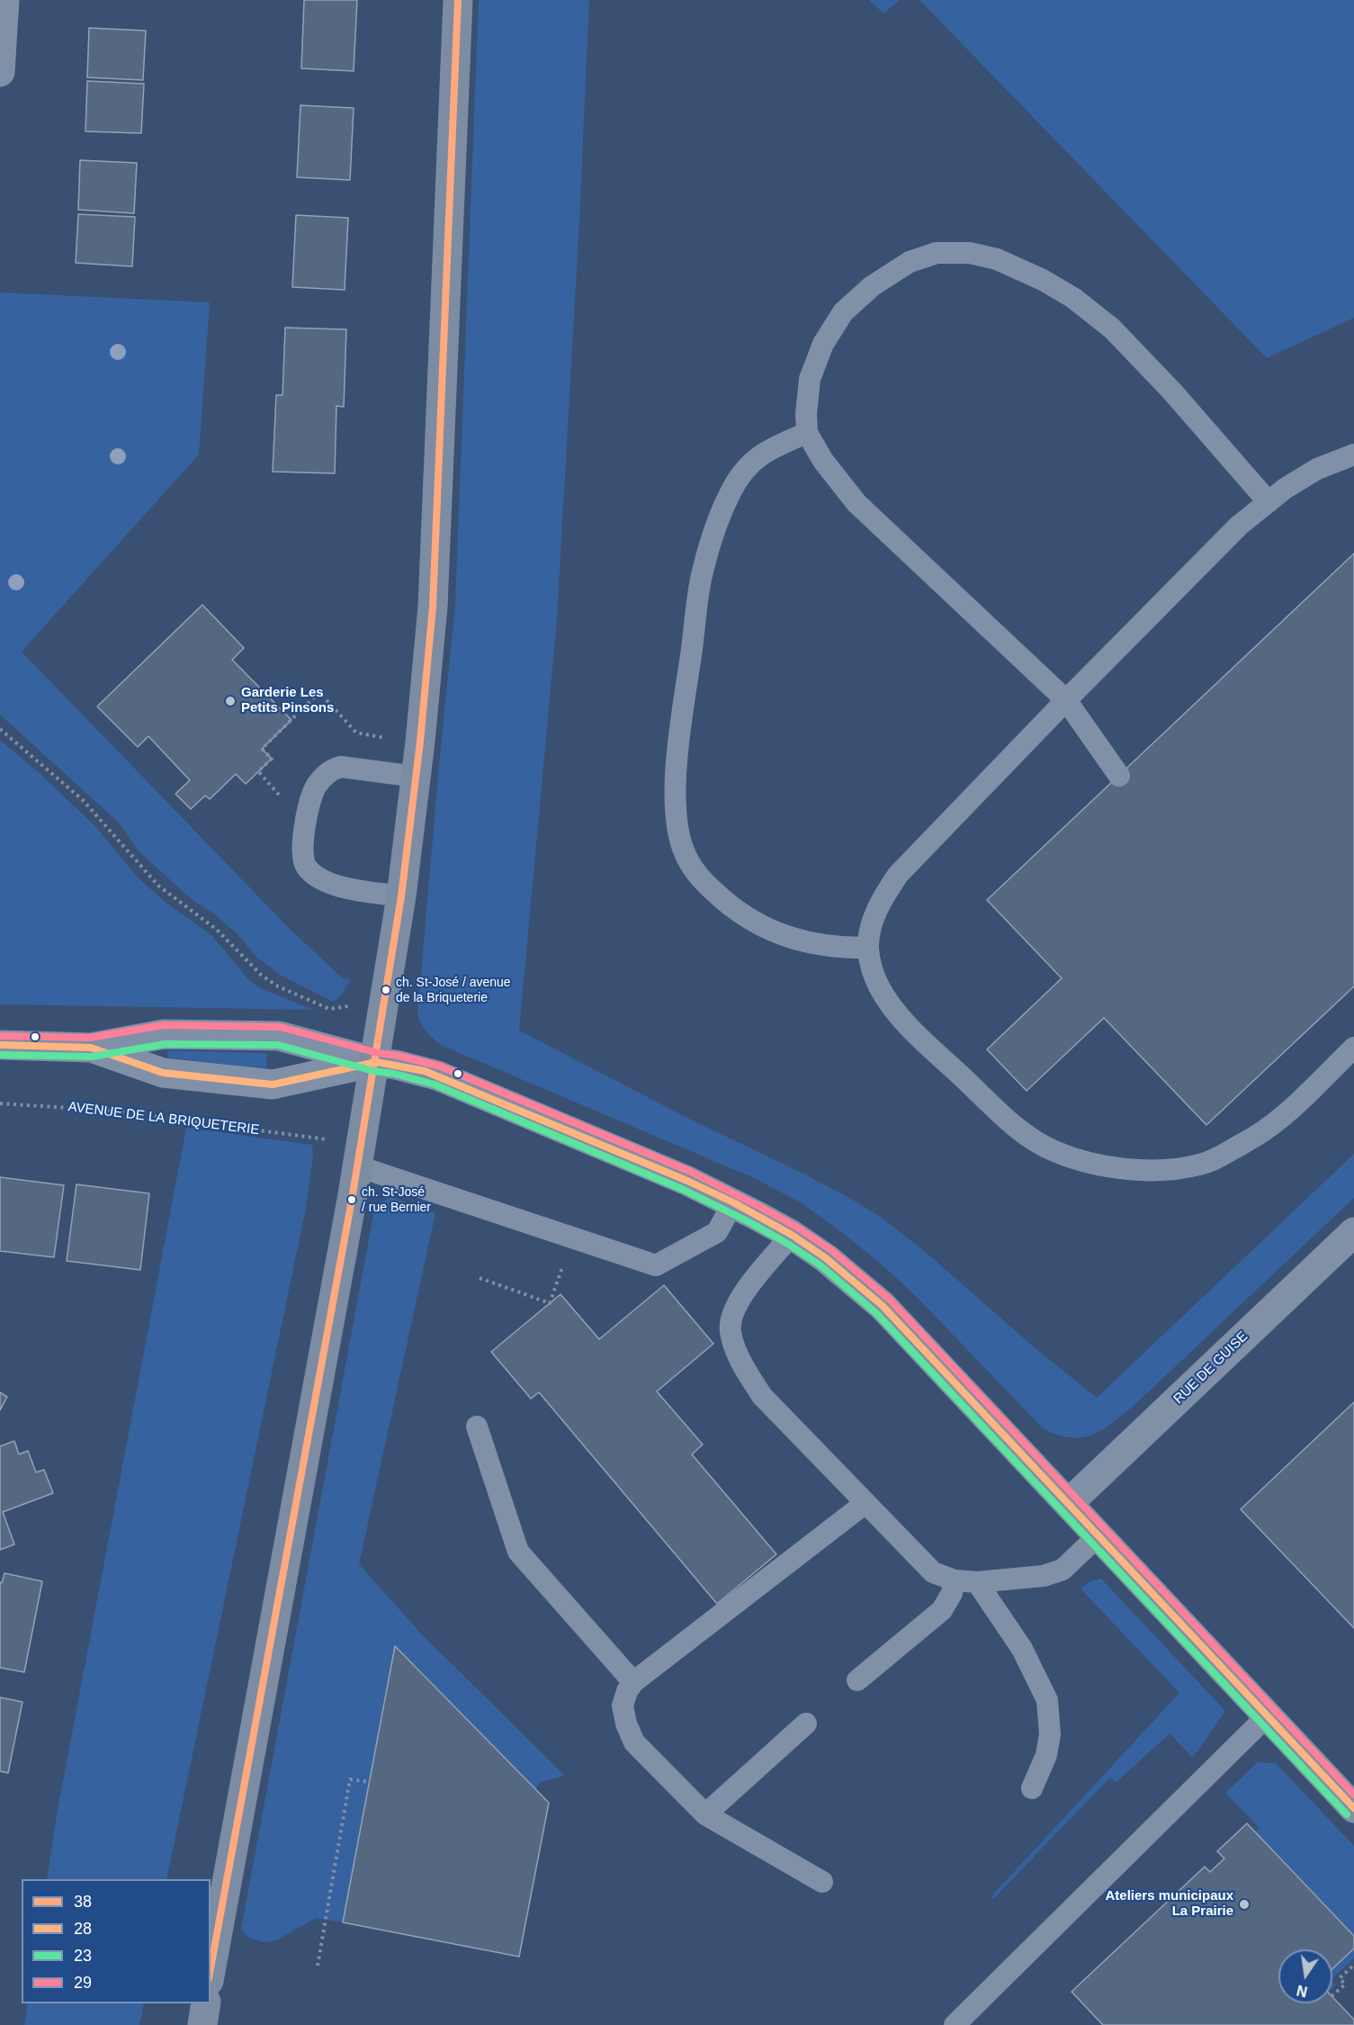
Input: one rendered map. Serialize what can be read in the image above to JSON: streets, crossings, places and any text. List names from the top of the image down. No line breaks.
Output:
{"streets":{"street":["RUE DE GUISE"],"path":["AVENUE DE LA BRIQUETERIE"]},"places":["Garderie Les Petits Pinsons","ch. St-José / avenue de la Briqueterie","ch. St-José / rue Bernier","Ateliers municipaux La Prairie"],"lines":["transit line 38","transit line 29","transit line 23","transit line 28"],"legend":["38","28","23","29"],"north":"bottom"}
